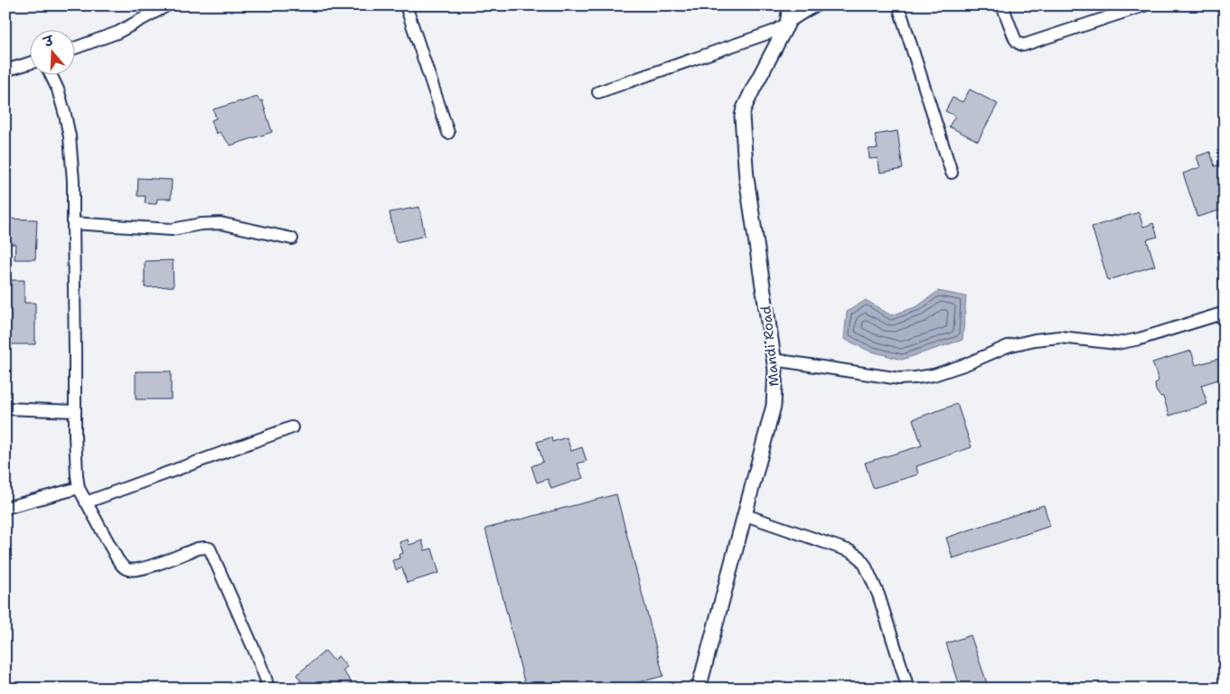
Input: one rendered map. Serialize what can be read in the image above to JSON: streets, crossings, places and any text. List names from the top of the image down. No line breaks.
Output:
{"streets":{"street":["Mandi Road"]},"north":"top"}
